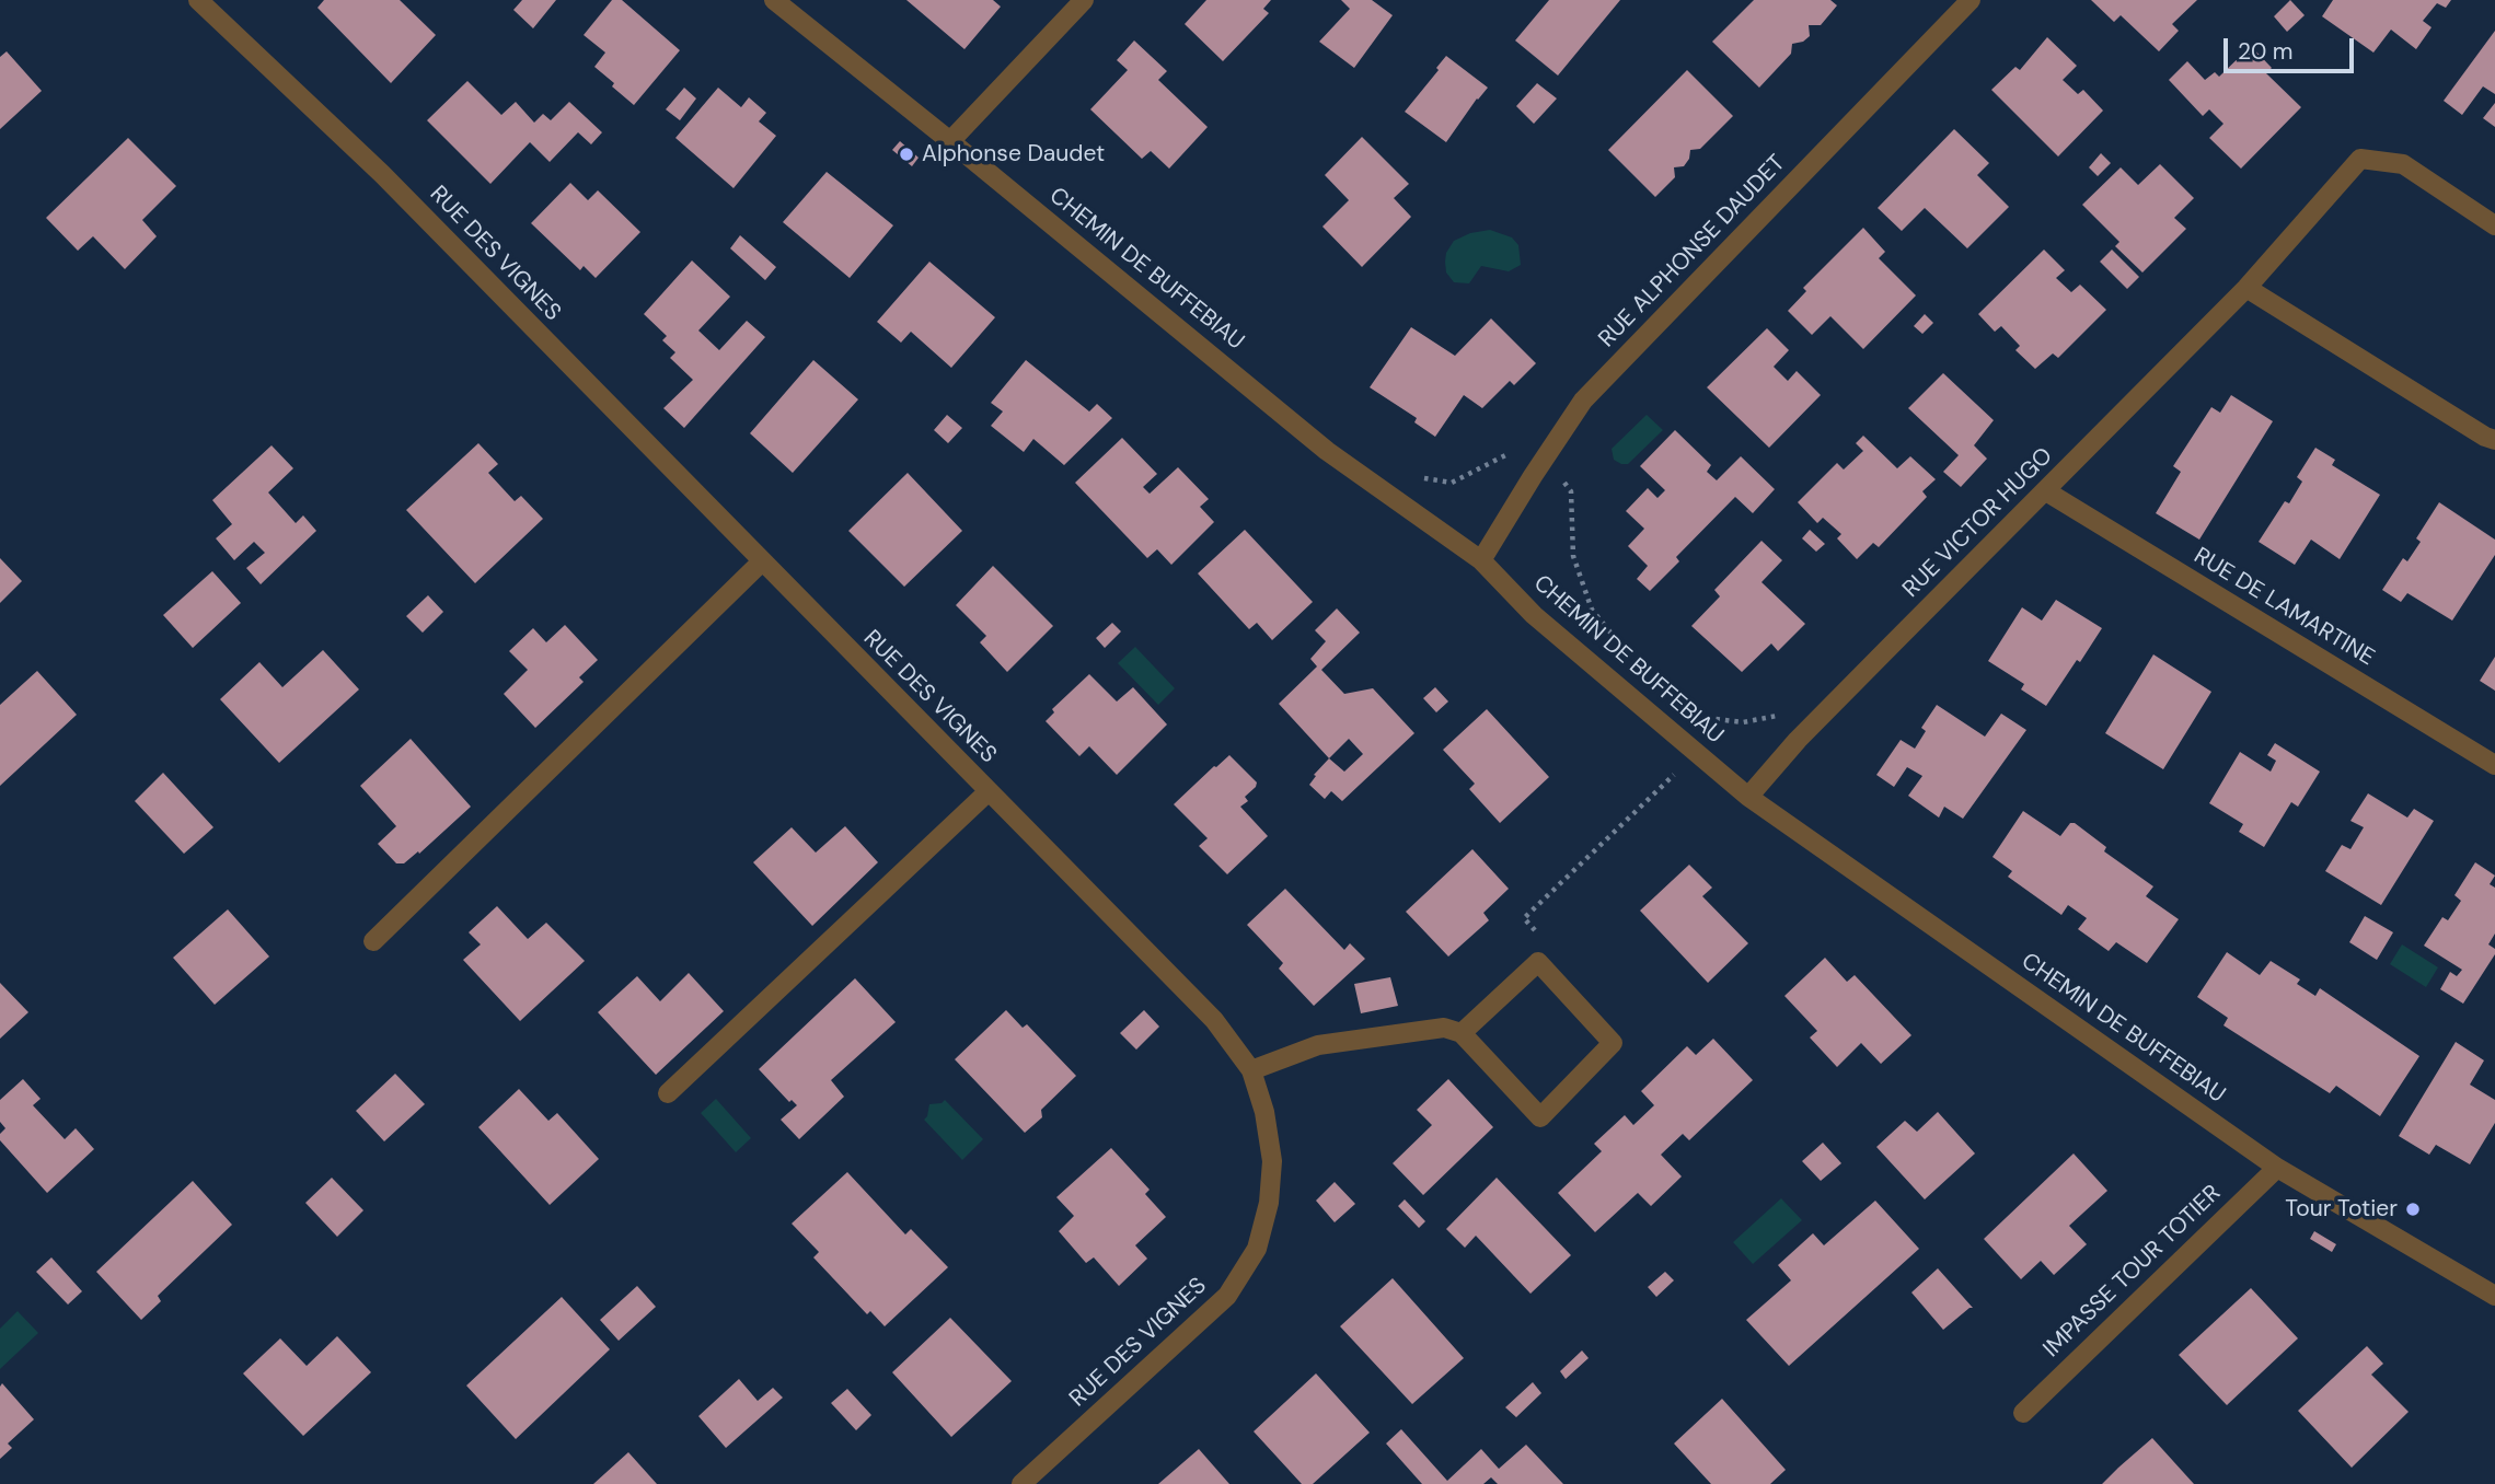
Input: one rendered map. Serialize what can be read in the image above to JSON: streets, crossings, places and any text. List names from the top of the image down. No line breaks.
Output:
{"streets":{"street":["RUE ALPHONSE DAUDET","RUE DES VIGNES","CHEMIN DE BUFFEBIAU","RUE VICTOR HUGO","RUE DE LAMARTINE","IMPASSE TOUR TOTIER"]},"crossings":[["RUE ALPHONSE DAUDET","CHEMIN DE BUFFEBIAU"],["CHEMIN DE BUFFEBIAU","RUE VICTOR HUGO"],["CHEMIN DE BUFFEBIAU","IMPASSE TOUR TOTIER"],["RUE VICTOR HUGO","RUE DE LAMARTINE"]],"places":["Alphonse Daudet","Tour Totier"],"scale_bar":"20 m"}
